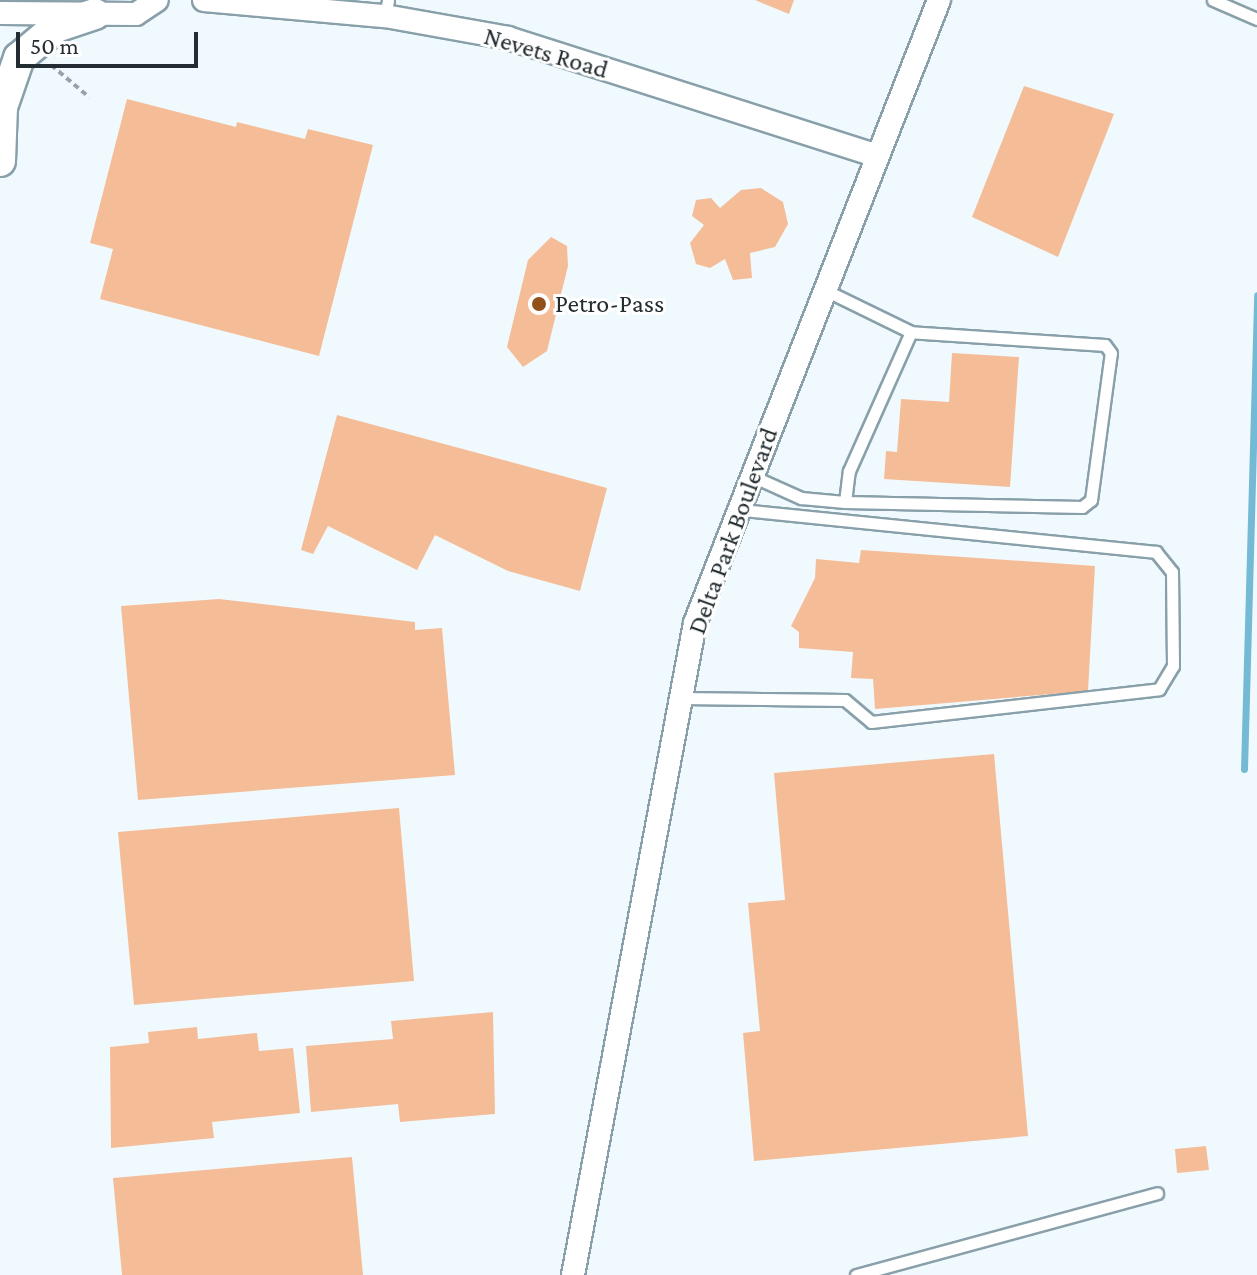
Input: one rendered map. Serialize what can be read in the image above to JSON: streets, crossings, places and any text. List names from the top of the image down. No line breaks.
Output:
{"streets":{"street":["Nevets Road","Delta Park Boulevard"]},"crossings":[["Nevets Road","Delta Park Boulevard"]],"places":["Petro-Pass"],"scale_bar":"50 m"}
